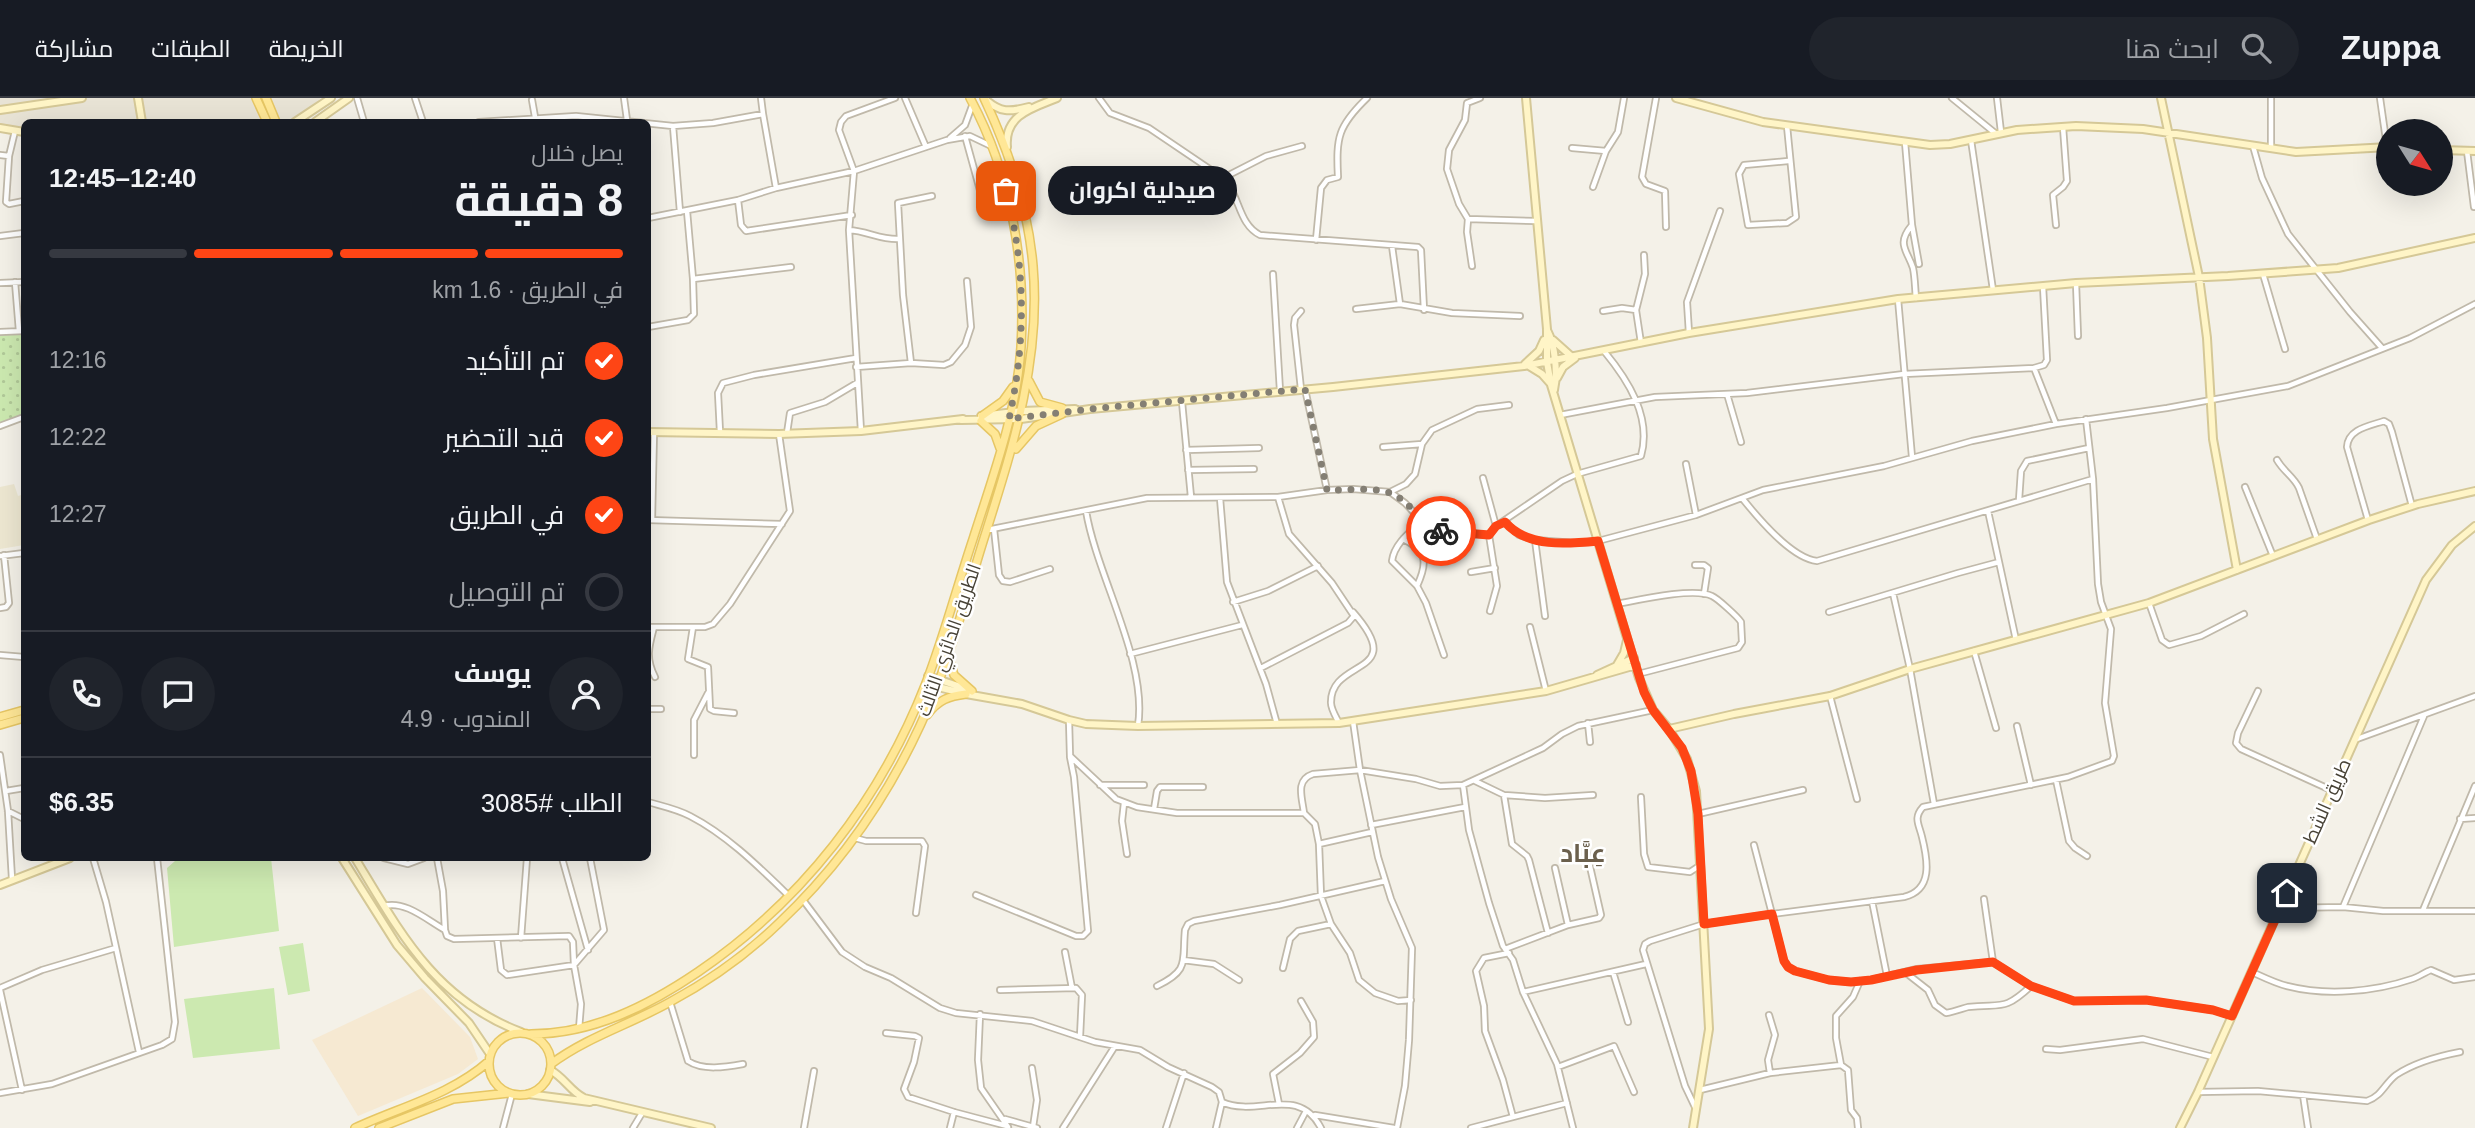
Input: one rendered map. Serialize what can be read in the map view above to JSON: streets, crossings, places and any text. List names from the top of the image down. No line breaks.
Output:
{"streets":{"main road":["الطريق الدائري الثالث"],"street":["طريق الشط"]},"districts":["عِبَّاد"],"places":["صيدلية اكروان"],"north":"bottom right","page":{"header":"Zuppa","search":"ابحث هنا","nav":["الخريطة","الطبقات","مشاركة"],"heading":["8 دقيقة","يصل خلال","12:40–12:45"],"panel":["يوسف","المندوب · 4.9","الطلب #3085","$6.35"],"bubble":"صيدلية اكروان","bar":"في الطريق · 1.6 km","list":[["تم التأكيد","12:16"],["قيد التحضير","12:22"],["في الطريق","12:27"],"تم التوصيل"]}}
